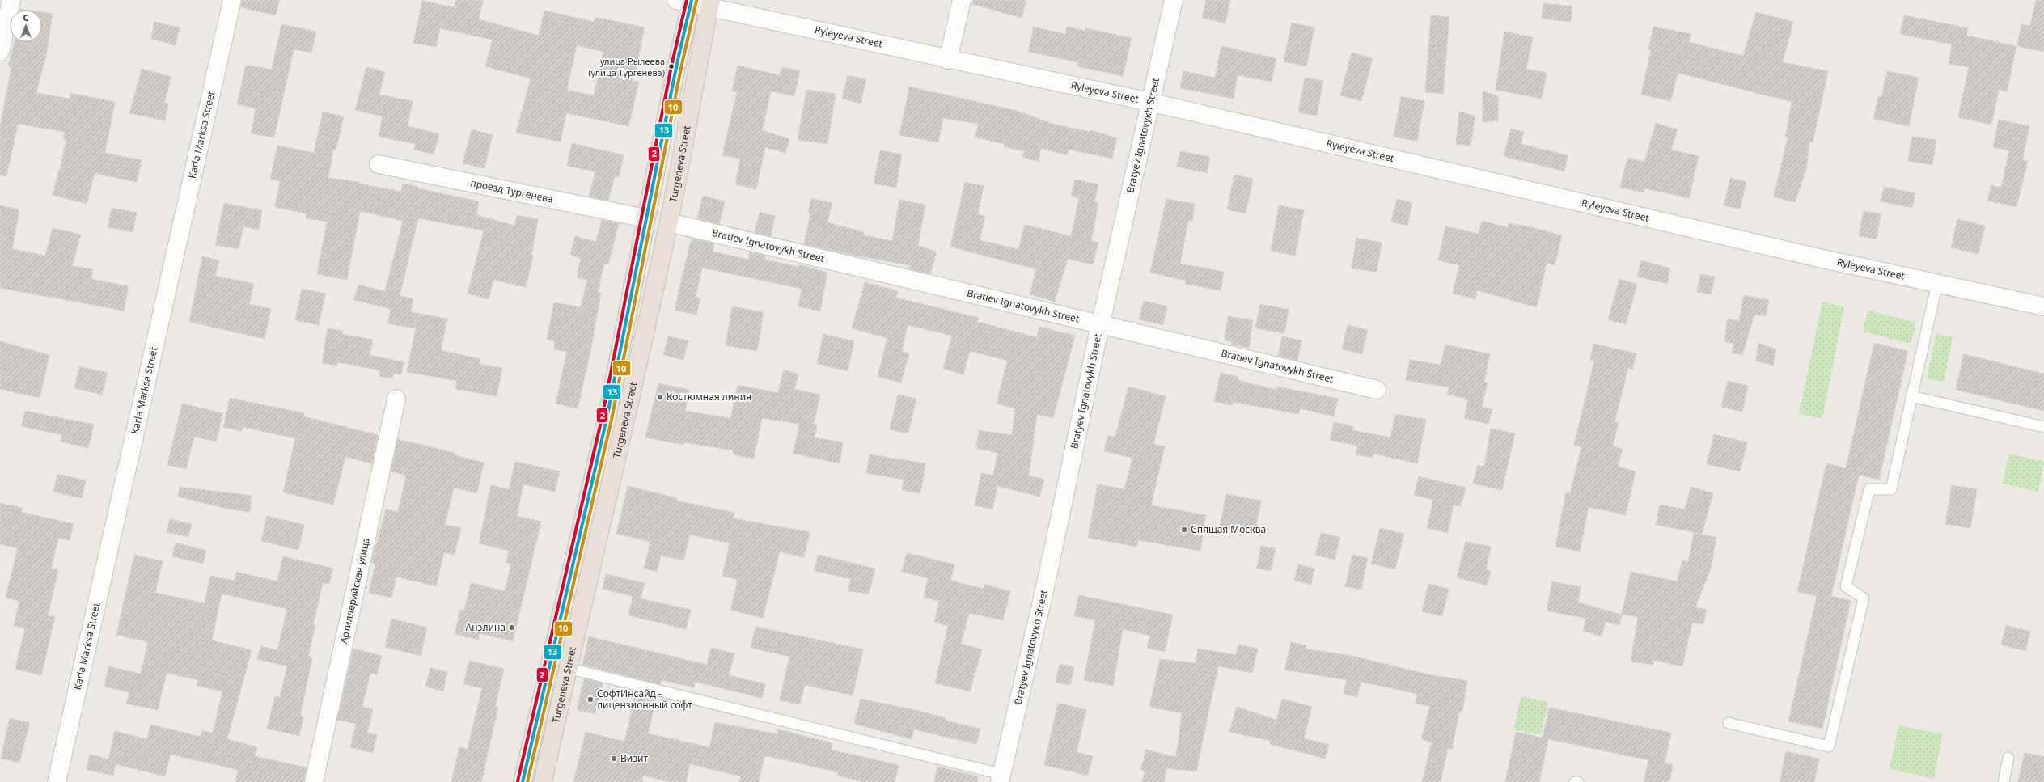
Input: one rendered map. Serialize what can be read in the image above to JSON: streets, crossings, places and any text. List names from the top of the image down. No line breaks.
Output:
{"streets":{"highway":["Turgeneva Street"],"street":["Ryleyeva Street","Karla Marksa Street","Bratyev Ignatovykh Street","проезд Тургенева","Bratiev Ignatovykh Street","Артиллерийская улица"]},"crossings":[["Ryleyeva Street","Bratyev Ignatovykh Street"],["Ryleyeva Street","Turgeneva Street"],["Bratyev Ignatovykh Street","Bratiev Ignatovykh Street"],["Turgeneva Street","проезд Тургенева"],["Turgeneva Street","Bratiev Ignatovykh Street"]],"places":["улица Рылеева (улица Тургенева)","Костюмная линия","Спящая Москва","Анэлина","СофтИнсайд - лицензионный софт","Визит"],"lines":["transit line 13","transit line 2","transit line 10"],"north":"top"}
